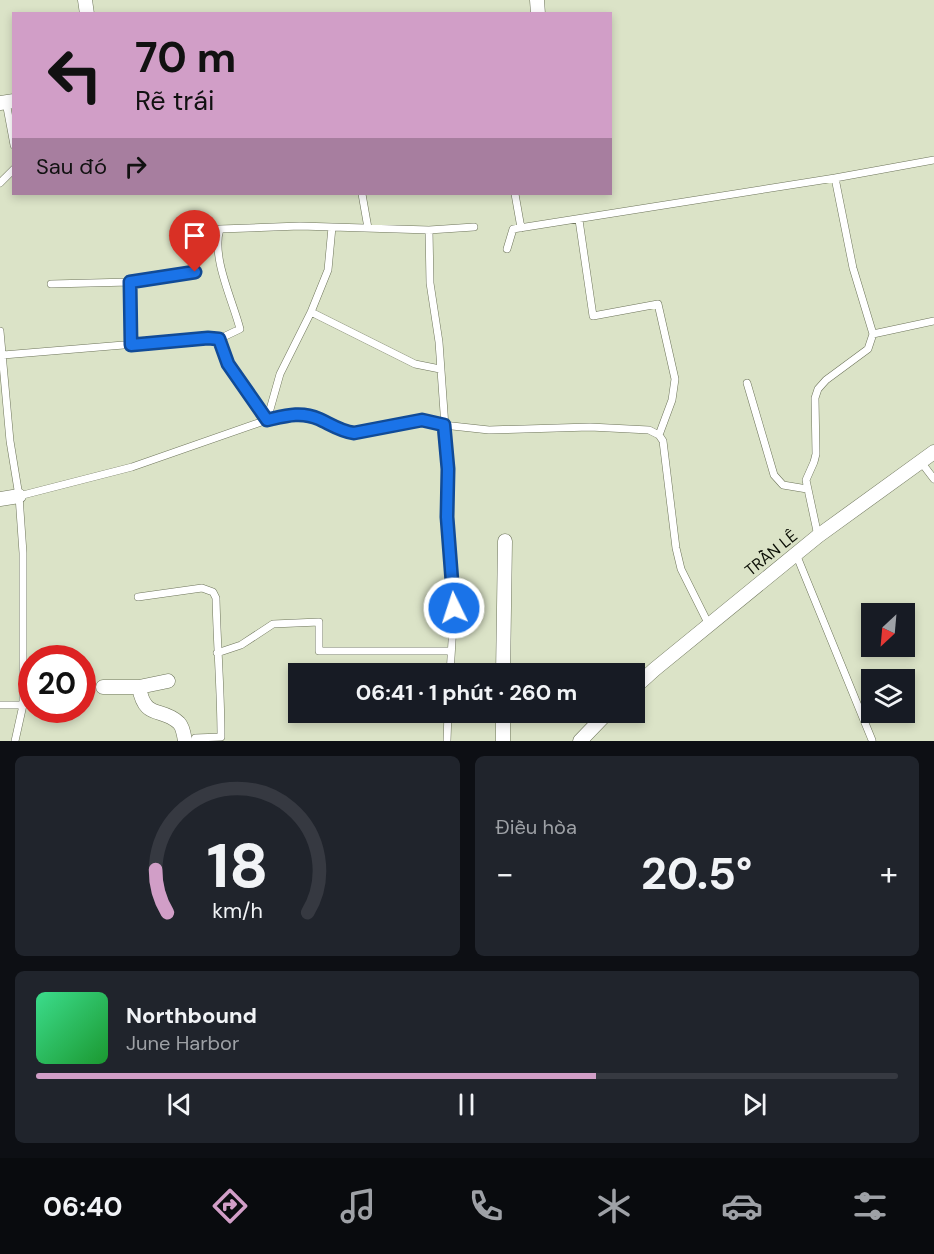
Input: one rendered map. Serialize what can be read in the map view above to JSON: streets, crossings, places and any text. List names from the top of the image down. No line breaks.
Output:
{"streets":{"street":["TRẦN LÊ"]},"north":"bottom left","page":{"turn":["70 m","Rẽ trái"],"then":"Sau đó","limit":"20","trip":"06:41 · 1 phút · 260 m","tile":"Điều hòa","heat":["−","20.5°","+"],"song":["Northbound","June Harbor"],"tabs":"06:40","gauge":["18","km/h"]}}
